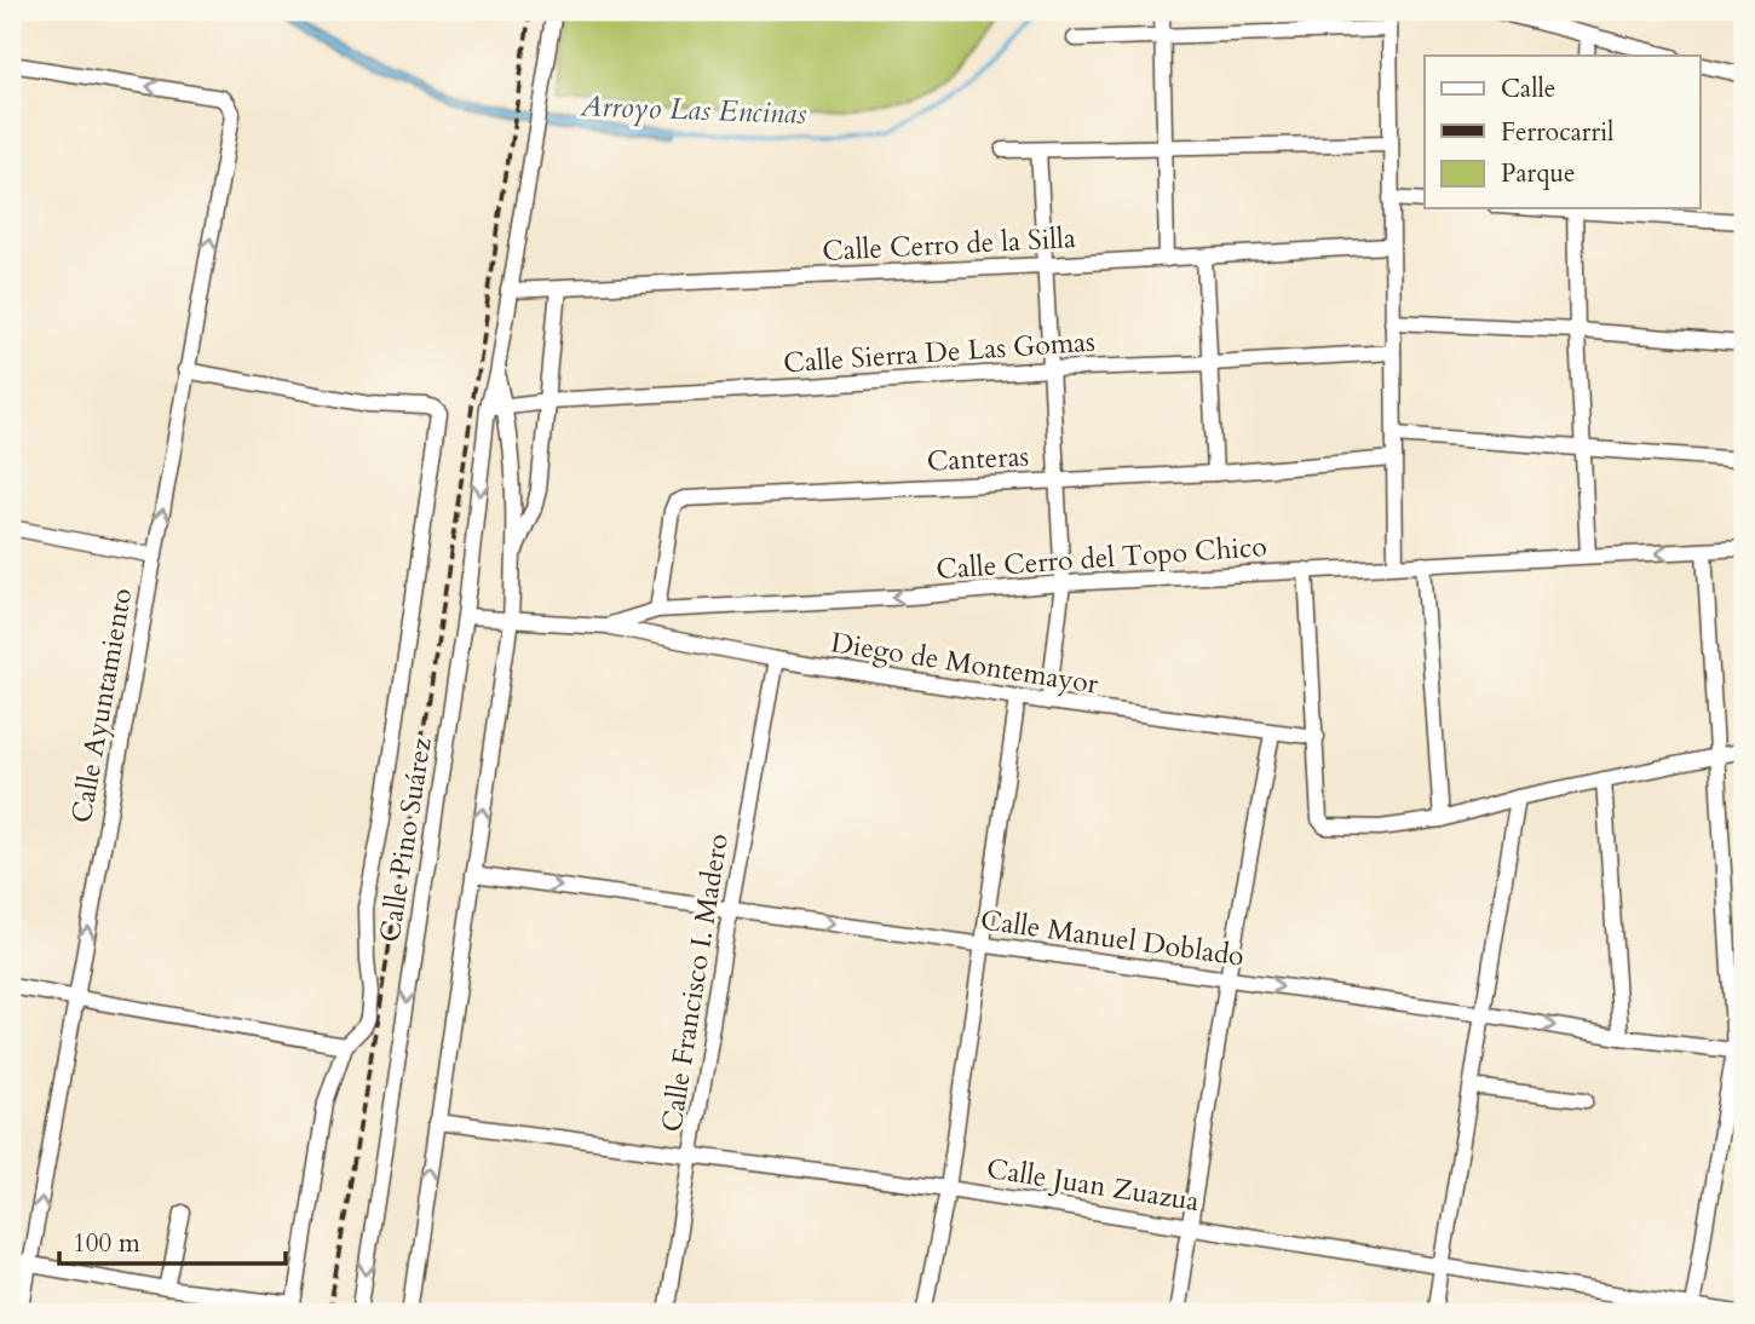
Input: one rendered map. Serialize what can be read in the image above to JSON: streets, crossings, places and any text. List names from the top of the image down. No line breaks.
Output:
{"streets":{"street":["Calle Cerro de la Silla","Calle Sierra De Las Gomas","Canteras","Calle Cerro del Topo Chico","Diego de Montemayor","Calle Ayuntamiento","Calle Pino Suárez","Calle Manuel Doblado","Calle Francisco I. Madero","Calle Juan Zuazua"]},"crossings":[["Calle Cerro de la Silla","Calle Pino Suárez"],["Calle Sierra De Las Gomas","Calle Pino Suárez"],["Canteras","Calle Cerro del Topo Chico"],["Calle Cerro del Topo Chico","Diego de Montemayor"],["Calle Cerro del Topo Chico","Calle Pino Suárez"],["Diego de Montemayor","Calle Francisco I. Madero"],["Calle Pino Suárez","Calle Manuel Doblado"],["Calle Pino Suárez","Calle Juan Zuazua"],["Calle Manuel Doblado","Calle Francisco I. Madero"],["Calle Francisco I. Madero","Calle Juan Zuazua"]],"one_way":["Calle Cerro del Topo Chico","Calle Ayuntamiento","Calle Manuel Doblado"],"water":["Arroyo Las Encinas"],"legend":["Calle","Ferrocarril","Parque"],"scale_bar":"100 m"}
